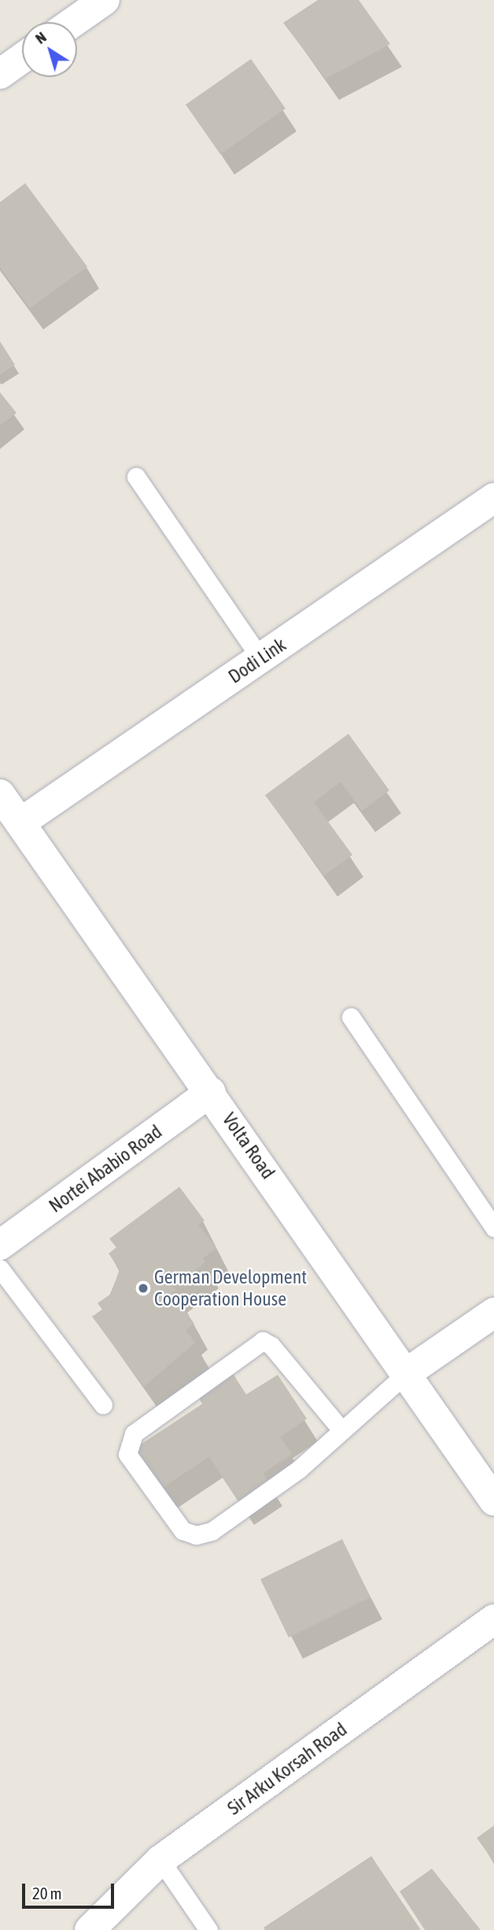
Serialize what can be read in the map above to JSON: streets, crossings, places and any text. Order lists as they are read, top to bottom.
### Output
{
  "streets": {
    "street": [
      "Dodi Link",
      "Volta Road",
      "Nortei Ababio Road",
      "Sir Arku Korsah Road"
    ]
  },
  "crossings": [
    ["Dodi Link", "Volta Road"],
    ["Volta Road", "Nortei Ababio Road"]
  ],
  "places": ["German Development Cooperation House"],
  "scale_bar": "20 m",
  "north": "top left"
}
